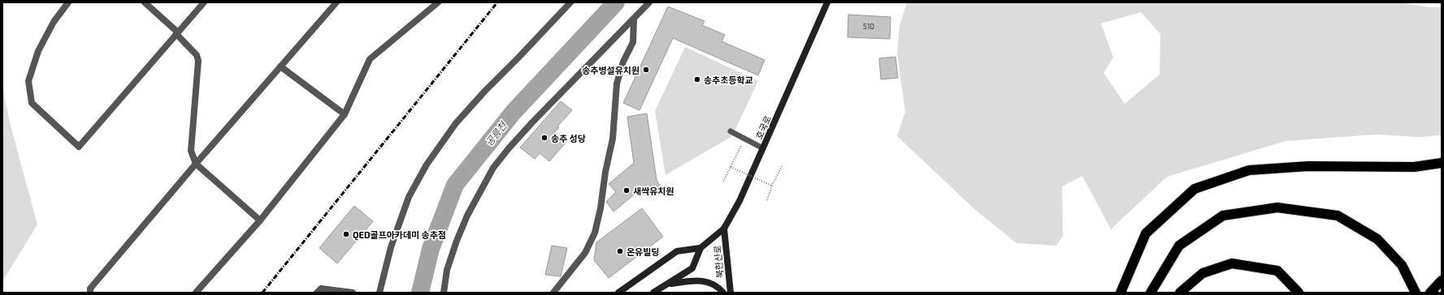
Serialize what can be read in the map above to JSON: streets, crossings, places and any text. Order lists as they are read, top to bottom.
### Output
{
  "streets": {
    "street": ["호국로", "북한산로"]
  },
  "crossings": [
    ["호국로", "북한산로"]
  ],
  "water": ["공릉천"],
  "places": [
    "송추병설유치원",
    "송추초등학교",
    "송추 성당",
    "새싹유치원",
    "QED골프아카데미 송추점",
    "온유빌딩"
  ],
  "house_numbers": ["510"]
}
